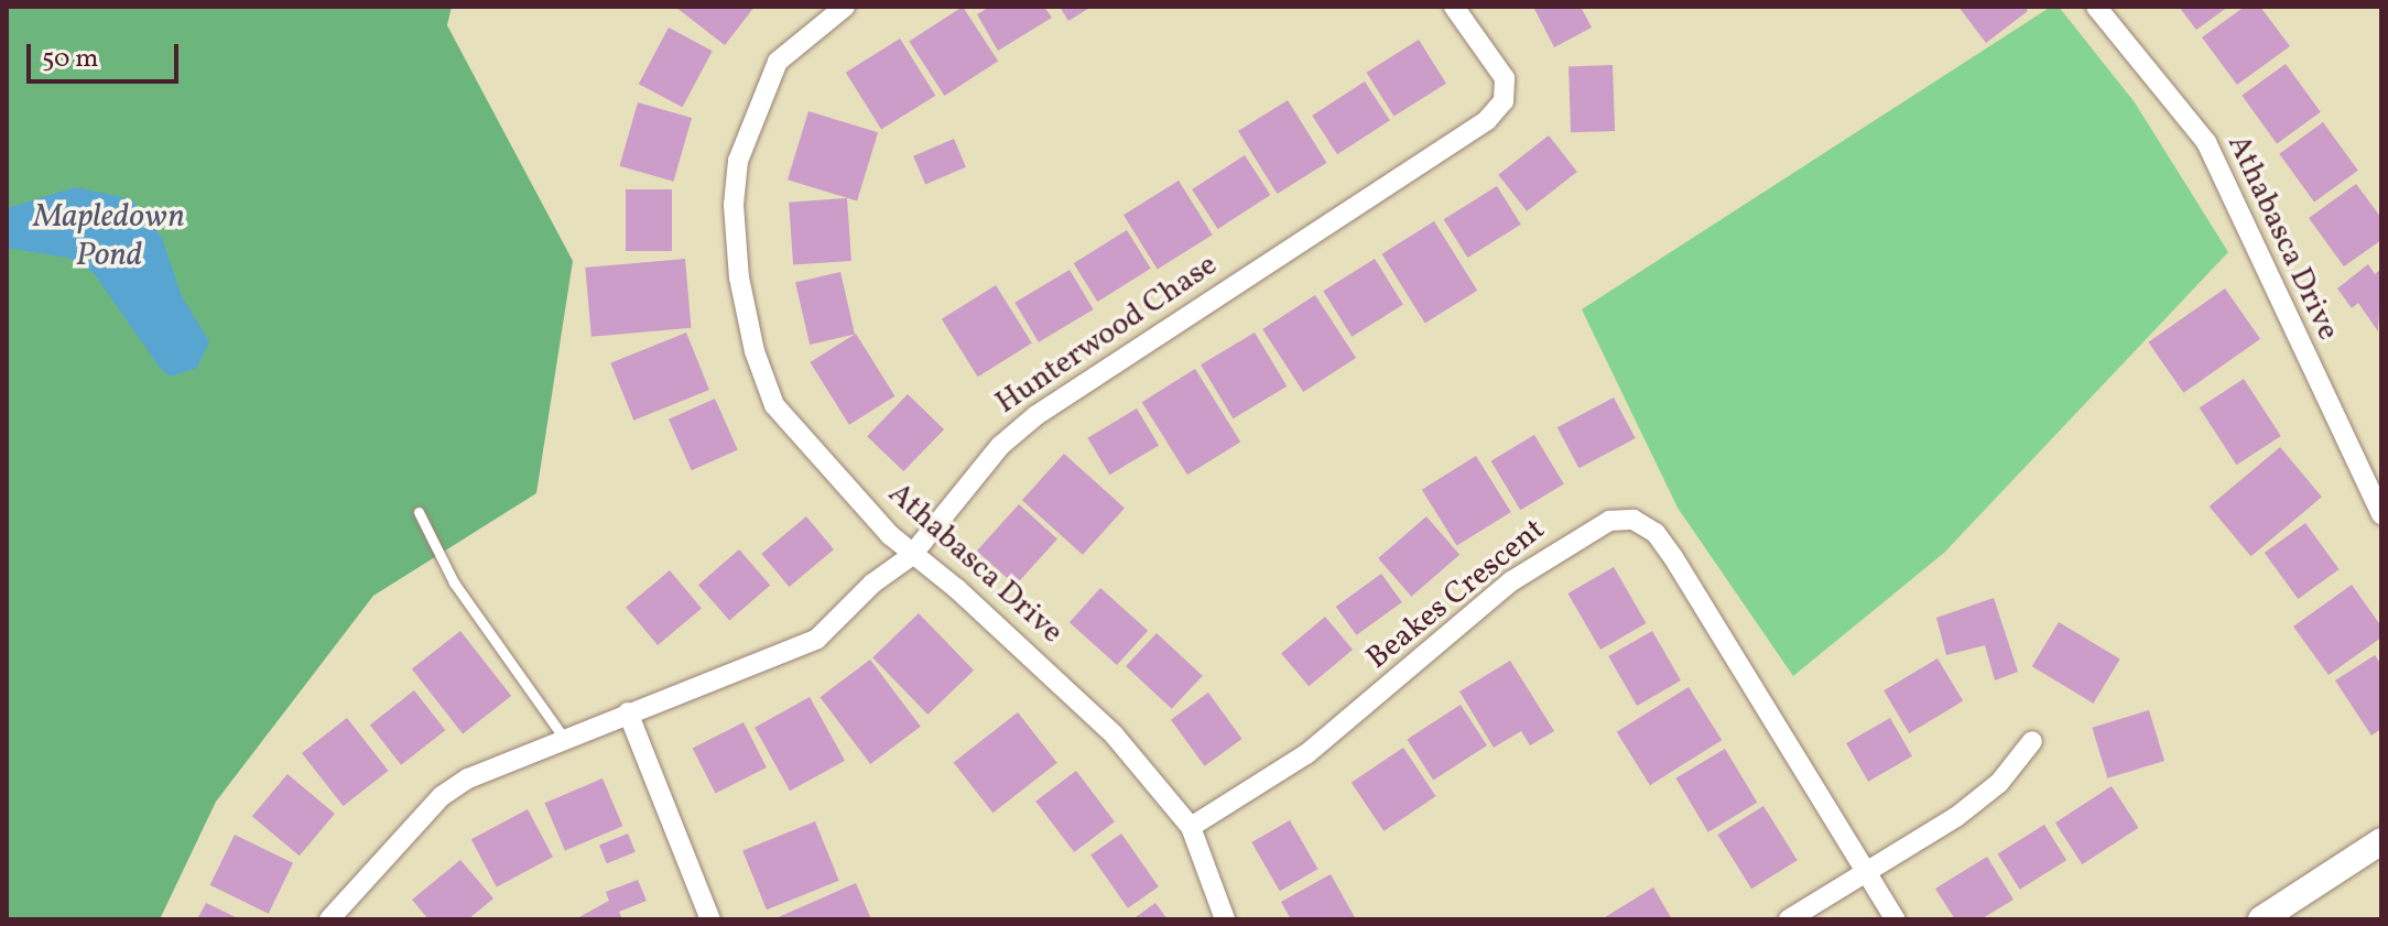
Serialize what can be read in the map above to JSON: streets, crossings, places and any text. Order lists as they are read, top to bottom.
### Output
{
  "streets": {
    "street": ["Athabasca Drive", "Hunterwood Chase", "Beakes Crescent"]
  },
  "crossings": [
    ["Athabasca Drive", "Hunterwood Chase"],
    ["Athabasca Drive", "Beakes Crescent"]
  ],
  "water": ["Mapledown Pond"],
  "scale_bar": "50 m"
}
